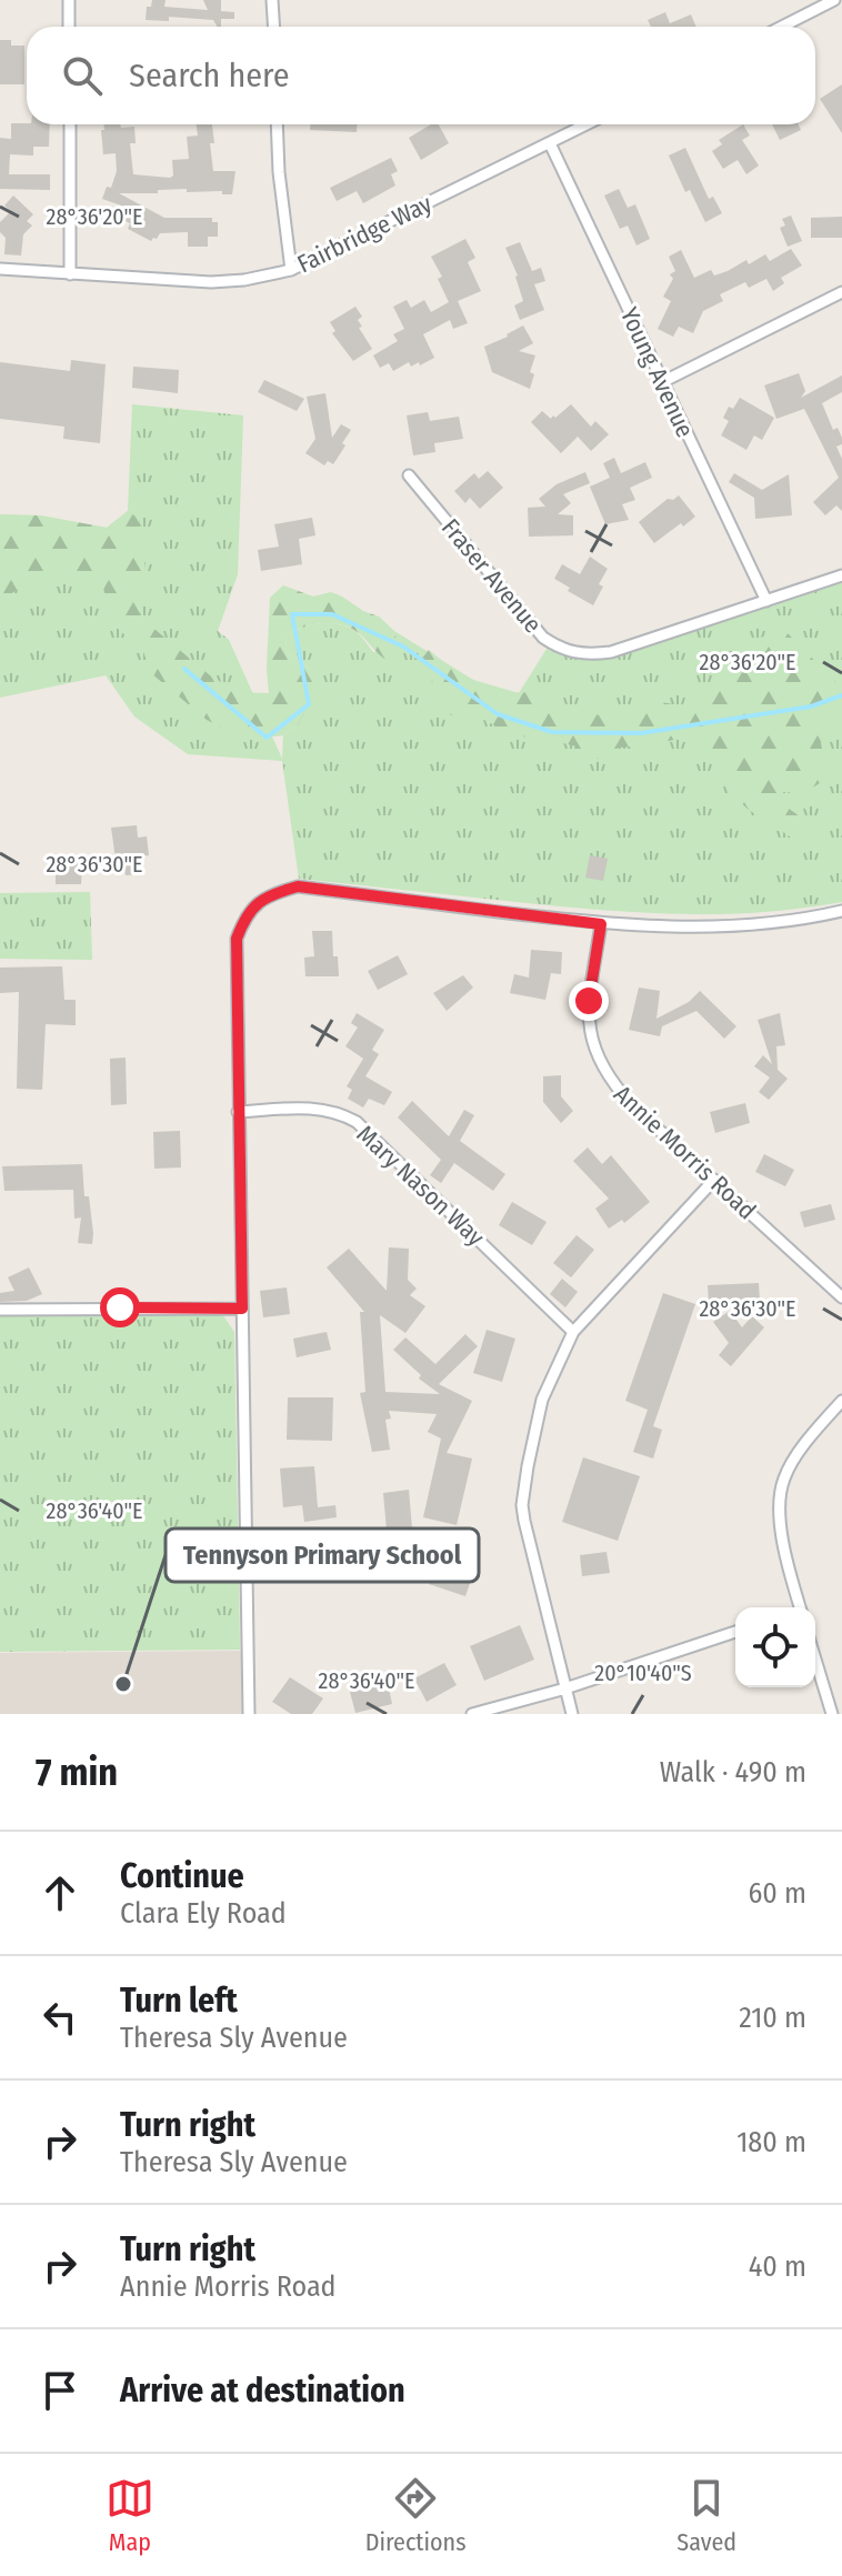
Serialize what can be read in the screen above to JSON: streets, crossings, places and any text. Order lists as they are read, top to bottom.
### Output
{
  "streets": {
    "street": [
      "Fairbridge Way",
      "Young Avenue",
      "Fraser Avenue",
      "Annie Morris Road",
      "Mary Nason Way"
    ]
  },
  "crossings": [
    ["Fairbridge Way", "Young Avenue"],
    ["Young Avenue", "Fraser Avenue"]
  ],
  "places": ["Tennyson Primary School"],
  "page": {
    "search": "Search here",
    "heading": ["7 min", "Walk · 490 m"],
    "list": [
      ["Continue", "Clara Ely Road", "60 m"],
      ["Turn left", "Theresa Sly Avenue", "210 m"],
      ["Turn right", "Theresa Sly Avenue", "180 m"],
      ["Turn right", "Annie Morris Road", "40 m"],
      "Arrive at destination"
    ],
    "nav": ["Map", "Directions", "Saved"]
  },
  "coordinates": [
    "28°36'20\"E",
    "28°36'30\"E",
    "28°36'40\"E",
    "20°10'40\"S"
  ]
}
